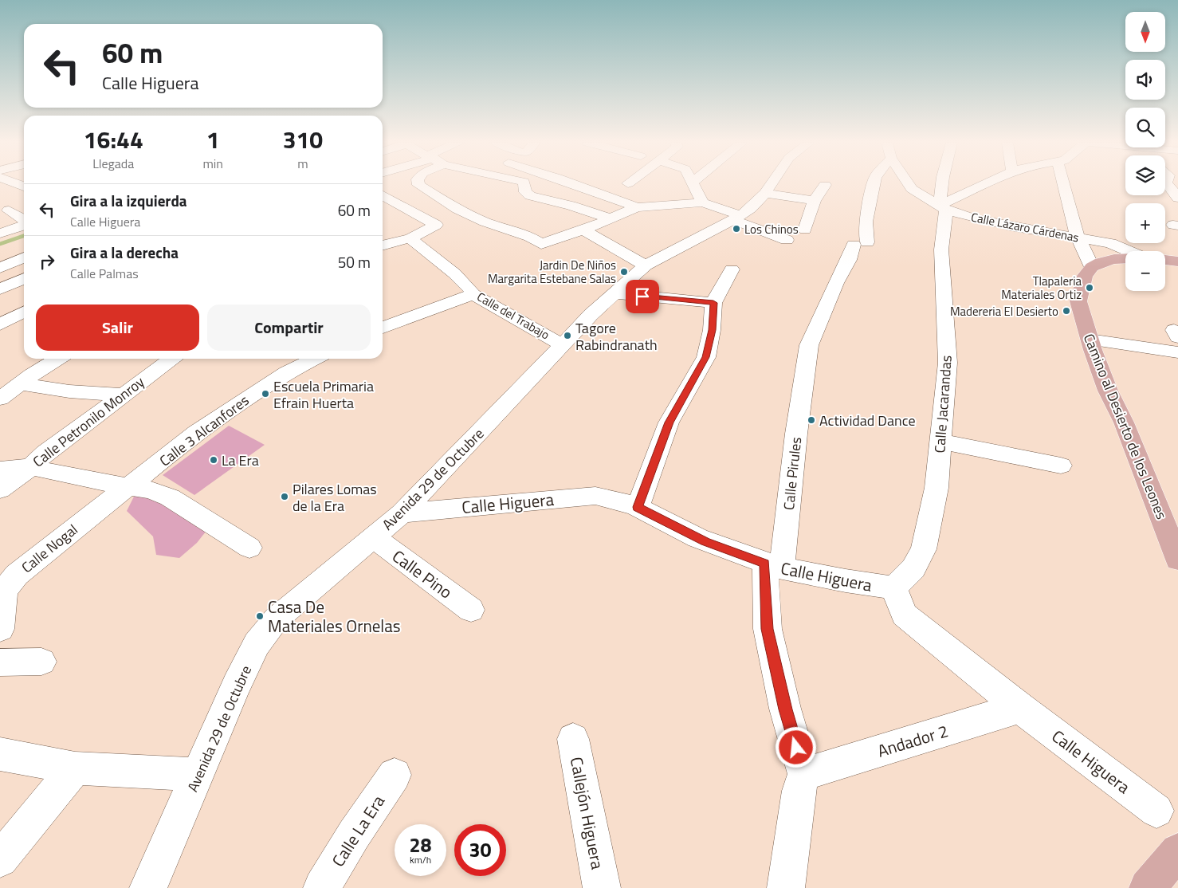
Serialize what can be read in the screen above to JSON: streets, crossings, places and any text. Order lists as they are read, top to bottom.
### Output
{
  "streets": {
    "main road": ["Camino al Desierto de los Leones"],
    "street": [
      "Calle Lázaro Cárdenas",
      "Calle del Trabajo",
      "Calle Jacarandas",
      "Calle Petronilo Monroy",
      "Calle 3 Alcanfores",
      "Calle Pirules",
      "Avenida 29 de Octubre",
      "Calle Higuera",
      "Calle Nogal",
      "Calle Pino",
      "Andador 2",
      "Callejón Higuera",
      "Calle La Era"
    ]
  },
  "crossings": [
    ["Calle Lázaro Cárdenas", "Calle Jacarandas"],
    ["Calle del Trabajo", "Avenida 29 de Octubre"],
    ["Calle Jacarandas", "Calle Higuera"],
    ["Calle 3 Alcanfores", "Calle Nogal"],
    ["Calle Pirules", "Calle Higuera"],
    ["Calle Pirules", "Andador 2"],
    ["Avenida 29 de Octubre", "Calle Higuera"],
    ["Avenida 29 de Octubre", "Calle Pino"],
    ["Calle Higuera", "Andador 2"]
  ],
  "places": [
    "Los Chinos",
    "Jardin De Niños Margarita Estebane Salas",
    "Tlapaleria Materiales Ortiz",
    "Madereria El Desierto",
    "Tagore Rabindranath",
    "Escuela Primaria Efrain Huerta",
    "Actividad Dance",
    "La Era",
    "Pilares Lomas de la Era",
    "Casa De Materiales Ornelas"
  ],
  "north": "bottom",
  "page": {
    "map_buttons": ["+", "−"],
    "turn": ["60 m", "Calle Higuera"],
    "eta": [
      "16:44",
      "Llegada",
      "1",
      "min",
      "310",
      "m"
    ],
    "list": [
      {
        "name": "Gira a la izquierda",
        "note": "Calle Higuera",
        "value": "60 m"
      },
      {
        "name": "Gira a la derecha",
        "note": "Calle Palmas",
        "value": "50 m"
      }
    ],
    "buttons": ["Salir", "Compartir"],
    "speed": "28 km/h",
    "limit": "30"
  }
}
